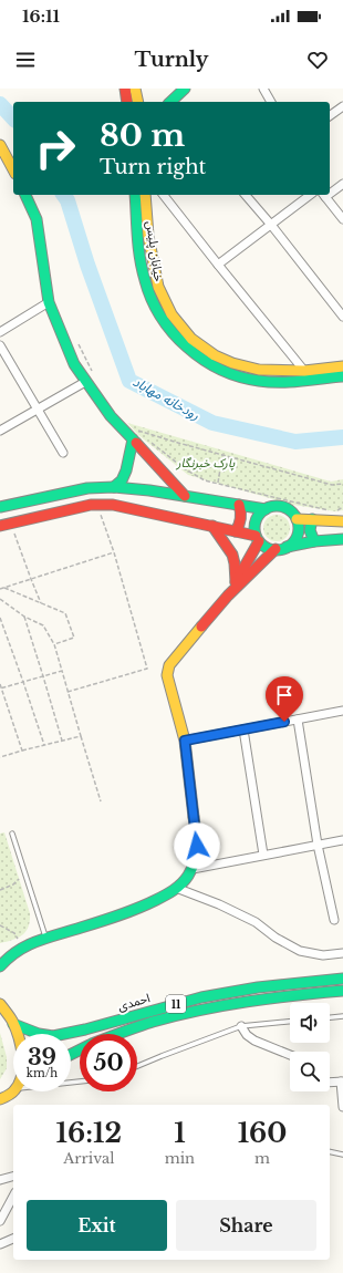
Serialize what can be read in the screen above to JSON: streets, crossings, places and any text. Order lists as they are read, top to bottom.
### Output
{
  "streets": {
    "main road": ["خیابان پلیس", "احمدی", "11"]
  },
  "water": ["رودخانه مهاباد"],
  "parks": ["پارک خبرنگار"],
  "page": {
    "status": "16:11",
    "header": "Turnly",
    "turn": ["80 m", "Turn right"],
    "speed": "39 km/h",
    "limit": "50",
    "eta": [
      "16:12",
      "Arrival",
      "1",
      "min",
      "160",
      "m"
    ],
    "buttons": ["Exit", "Share"]
  }
}
